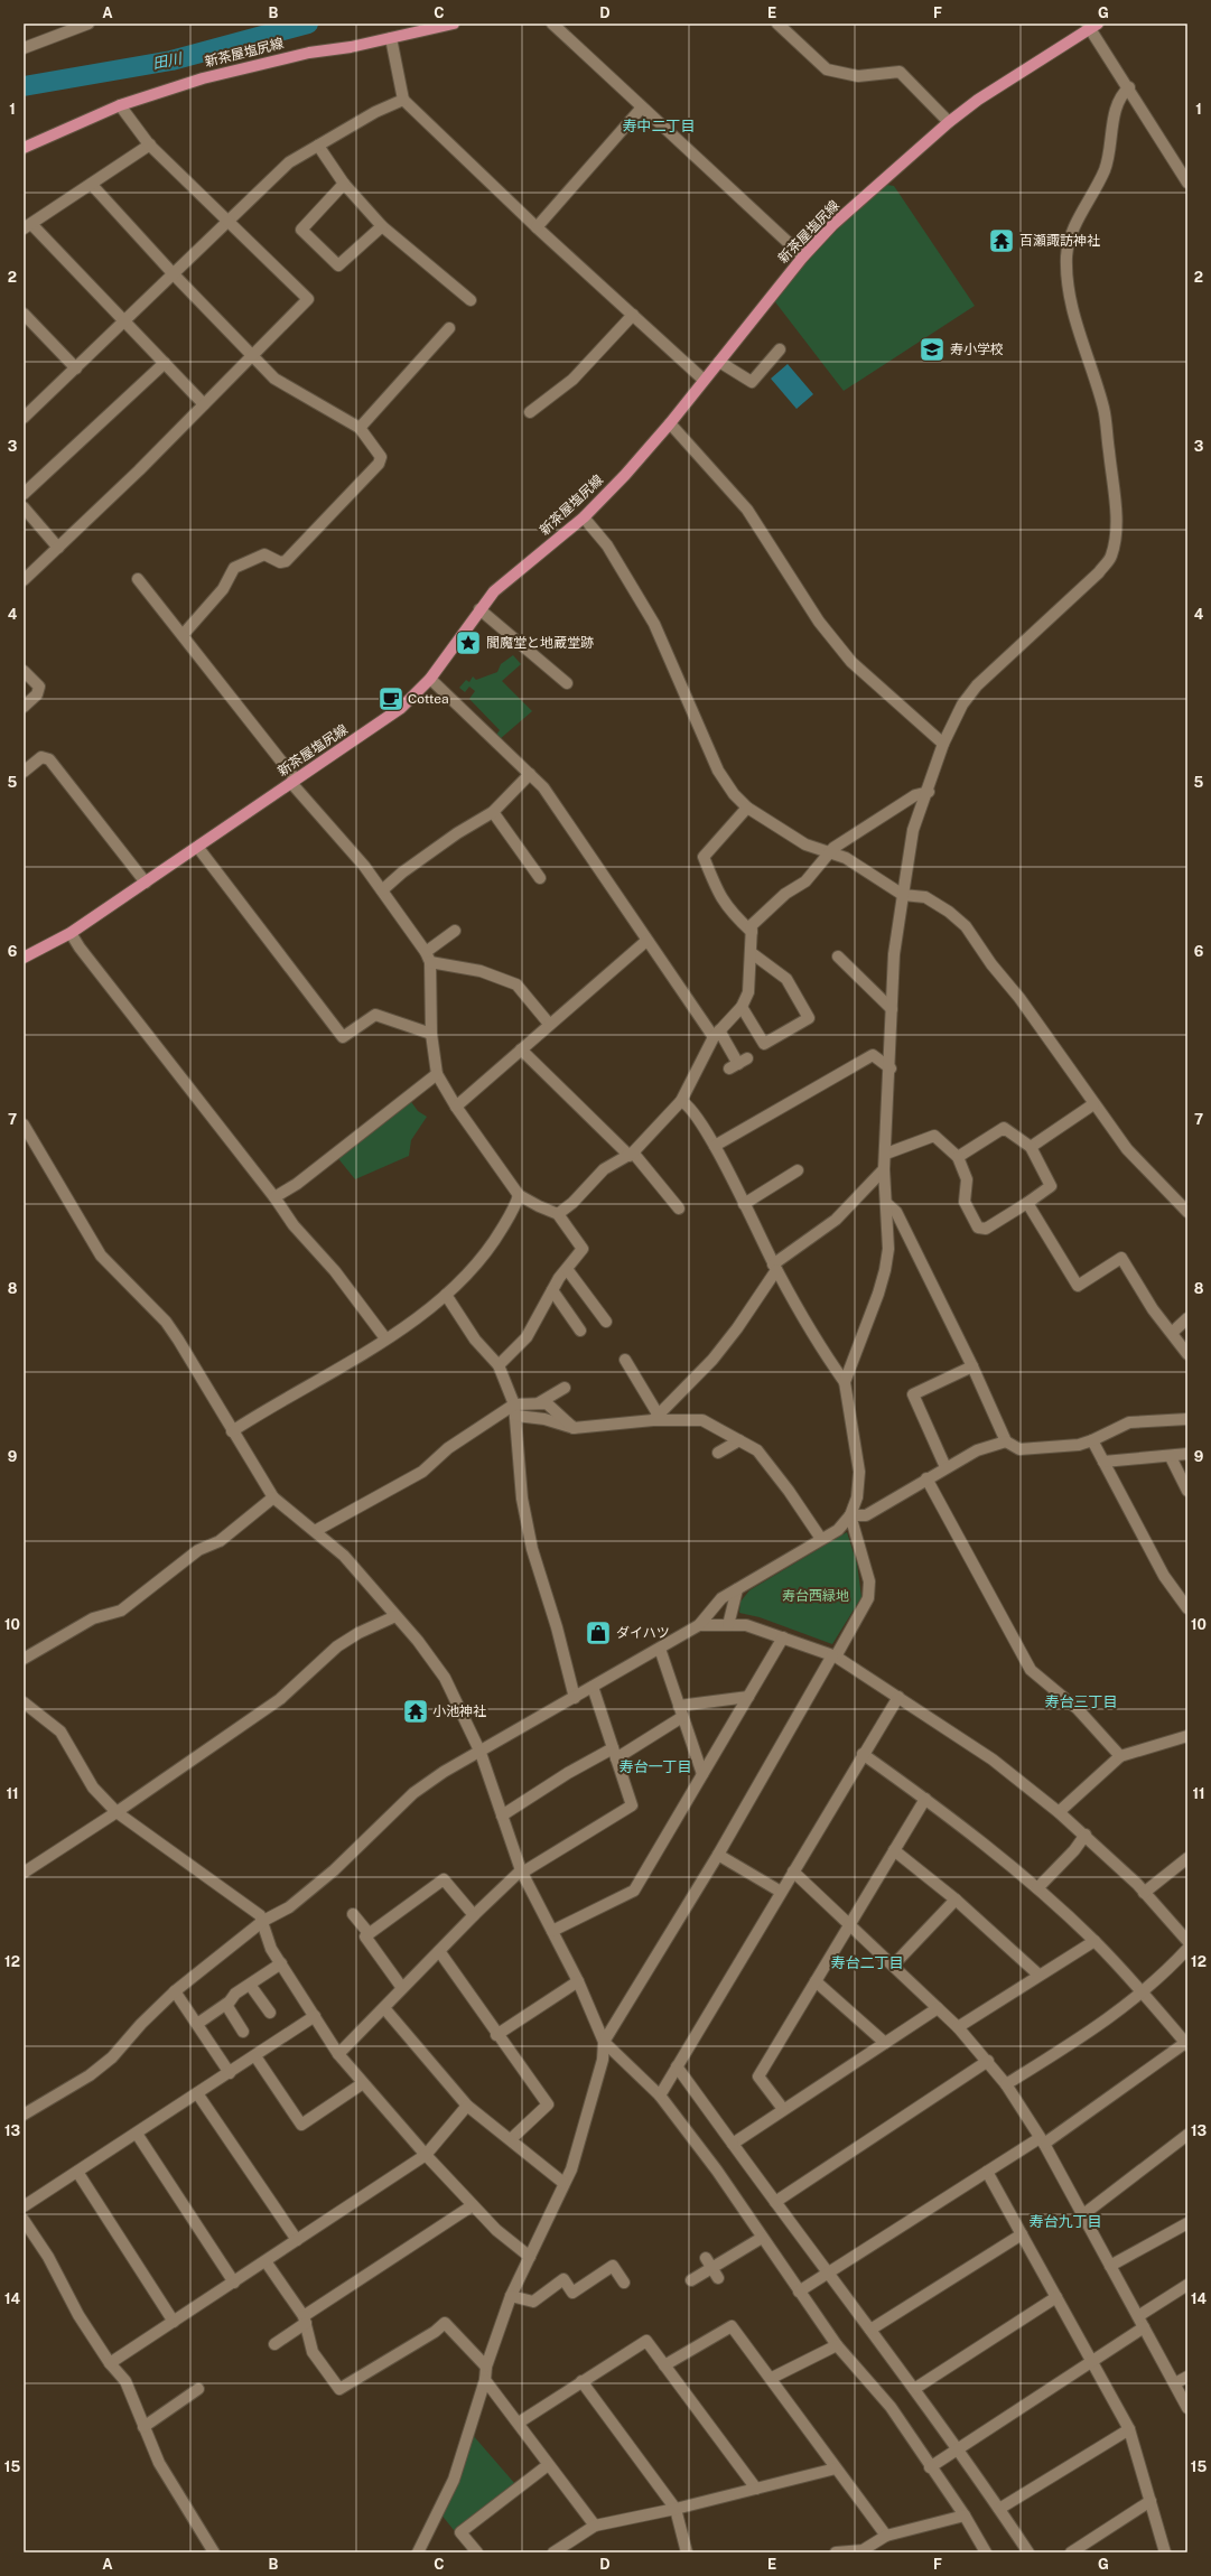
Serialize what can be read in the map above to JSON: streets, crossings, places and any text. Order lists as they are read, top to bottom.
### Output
{
  "streets": {
    "main road": ["新茶屋塩尻線"]
  },
  "districts": [
    "寿中二丁目",
    "寿台三丁目",
    "寿台一丁目",
    "寿台二丁目",
    "寿台九丁目"
  ],
  "water": ["田川"],
  "parks": ["寿台西緑地"],
  "places": {
    "temple": ["百瀬諏訪神社", "小池神社"],
    "school or university": ["寿小学校"],
    "place": ["閻魔堂と地蔵堂跡"],
    "cafe": ["Cottea"],
    "shop": ["ダイハツ"]
  },
  "grid": {
    "columns": [
      "A",
      "B",
      "C",
      "D",
      "E",
      "F",
      "G"
    ],
    "rows": [
      "1",
      "2",
      "3",
      "4",
      "5",
      "6",
      "7",
      "8",
      "9",
      "10",
      "11",
      "12",
      "13",
      "14",
      "15"
    ]
  }
}
